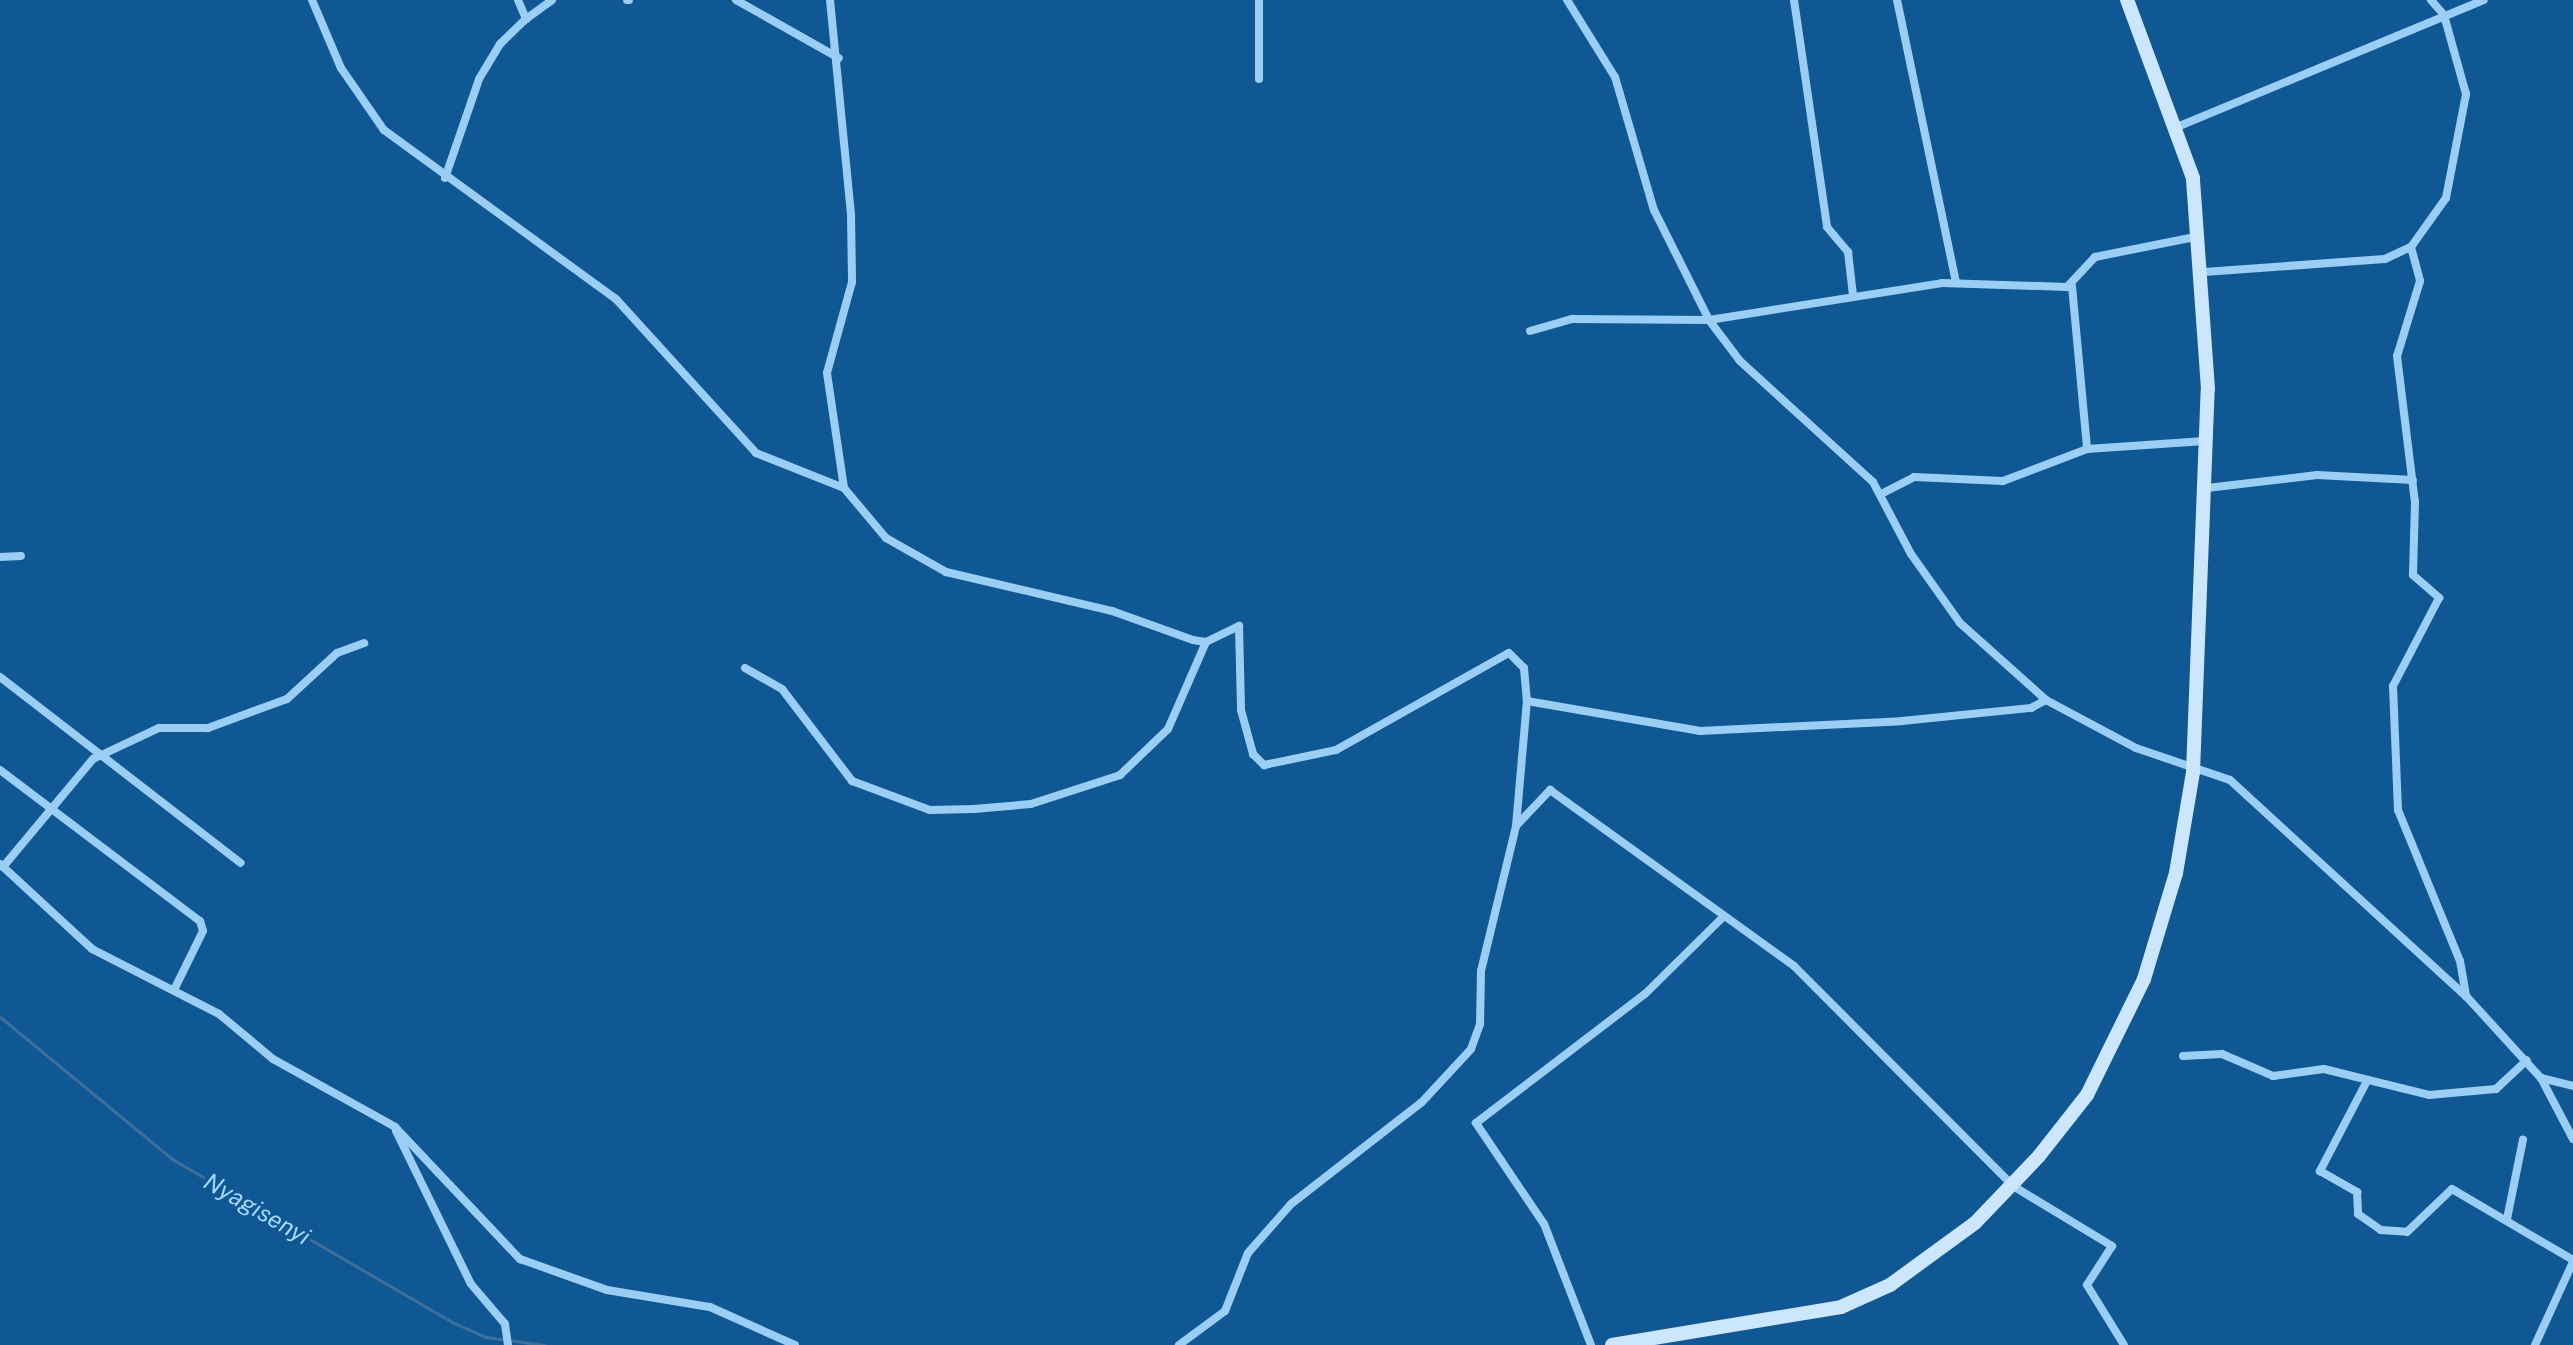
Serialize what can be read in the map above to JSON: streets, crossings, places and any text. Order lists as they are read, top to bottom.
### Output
{
  "water": ["Nyagisenyi"]
}
